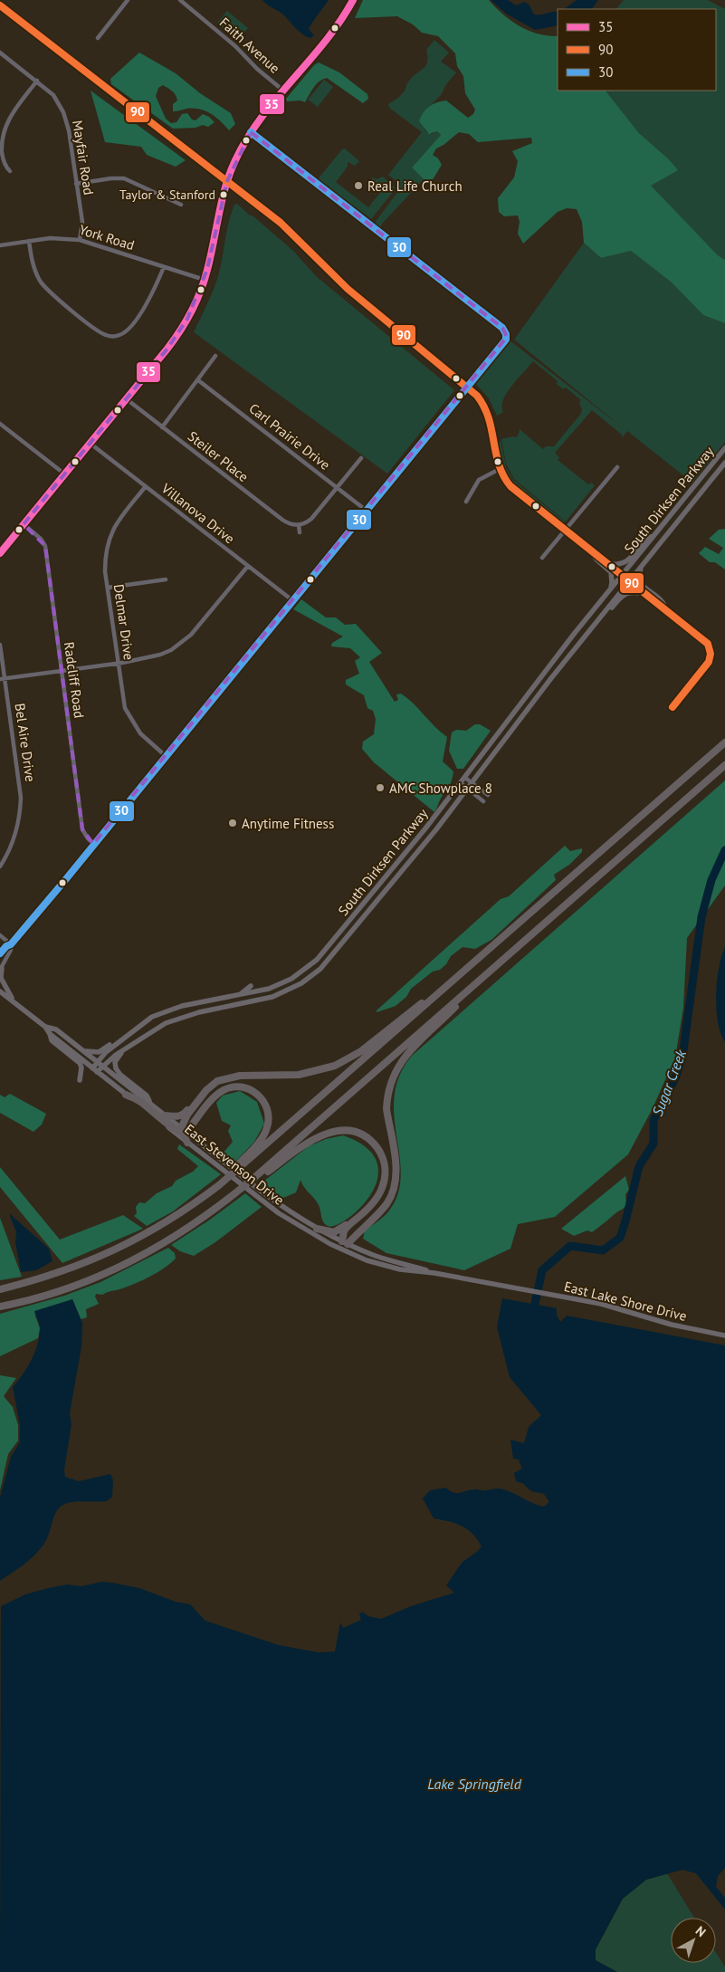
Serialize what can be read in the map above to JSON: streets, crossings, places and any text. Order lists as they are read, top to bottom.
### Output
{
  "streets": {
    "main road": ["South Dirksen Parkway", "East Stevenson Drive", "East Lake Shore Drive"],
    "street": [
      "Faith Avenue",
      "Mayfair Road",
      "York Road",
      "Carl Prairie Drive",
      "Steiler Place",
      "Villanova Drive",
      "Delmar Drive",
      "Radcliff Road",
      "Bel Aire Drive"
    ]
  },
  "crossings": [
    ["Mayfair Road", "York Road"],
    ["South Dirksen Parkway", "East Stevenson Drive"],
    ["Villanova Drive", "Delmar Drive"],
    ["East Stevenson Drive", "East Lake Shore Drive"]
  ],
  "water": ["Sugar Creek", "Lake Springfield"],
  "places": [
    "Real Life Church",
    "Taylor & Stanford",
    "AMC Showplace 8",
    "Anytime Fitness"
  ],
  "lines": ["transit line 35", "transit line 90", "transit line 30"],
  "legend": ["35", "90", "30"],
  "north": "top right"
}
